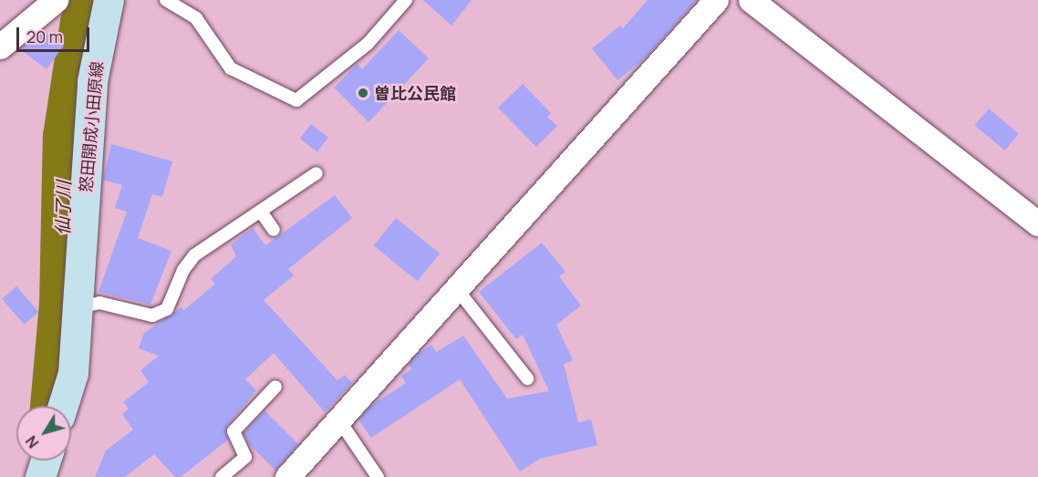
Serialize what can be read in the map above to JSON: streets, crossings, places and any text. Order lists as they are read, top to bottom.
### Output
{
  "streets": {
    "main road": ["怒田開成小田原線"]
  },
  "water": ["仙了川"],
  "places": ["曽比公民館"],
  "scale_bar": "20 m",
  "north": "bottom left"
}
